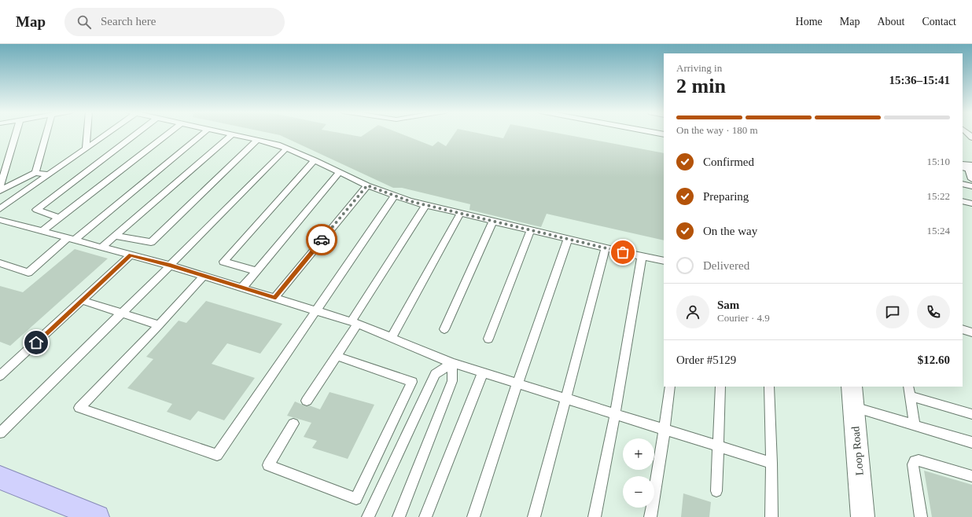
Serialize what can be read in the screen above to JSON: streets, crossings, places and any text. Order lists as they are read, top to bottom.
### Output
{
  "streets": {
    "street": ["Loop Road"]
  },
  "page": {
    "header": "Map",
    "search": "Search here",
    "nav": [
      "Home",
      "Map",
      "About",
      "Contact"
    ],
    "heading": ["2 min", "Arriving in", "15:36–15:41"],
    "panel": [
      "Sam",
      "Courier · 4.9",
      "Order #5129",
      "$12.60"
    ],
    "bar": "On the way · 180 m",
    "list": [
      ["Confirmed", "15:10"],
      ["Preparing", "15:22"],
      ["On the way", "15:24"],
      "Delivered"
    ],
    "map_buttons": ["+", "−"]
  }
}
